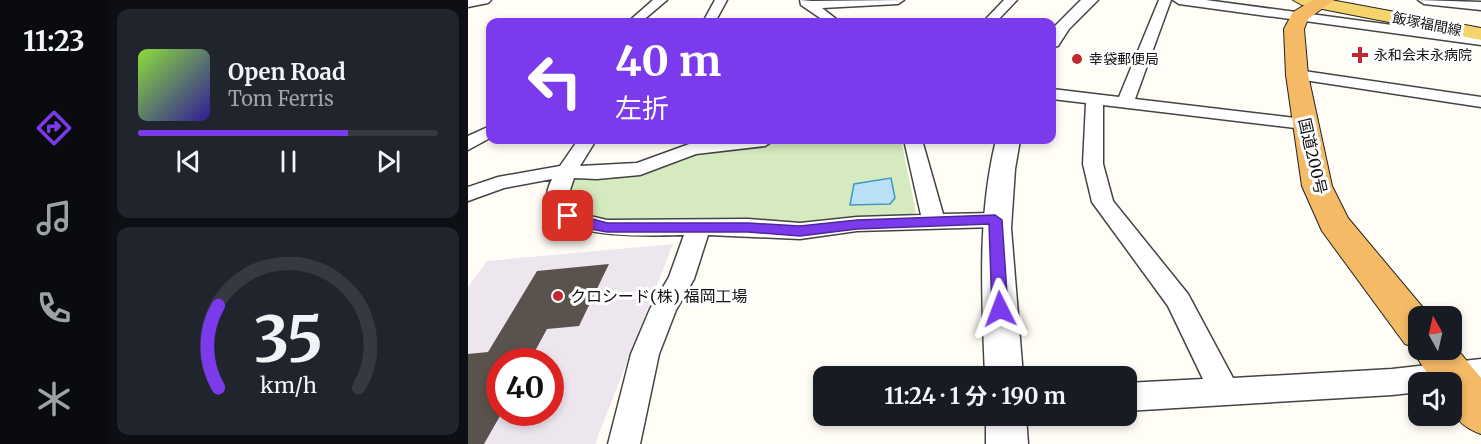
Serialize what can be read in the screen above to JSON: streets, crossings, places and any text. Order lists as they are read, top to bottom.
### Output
{
  "streets": {
    "highway": ["国道200号"],
    "main road": ["飯塚福間線"]
  },
  "crossings": [
    ["飯塚福間線", "国道200号"]
  ],
  "places": {
    "health": ["永和会末永病院"],
    "other": ["幸袋郵便局", "クロシード(株) 福岡工場"]
  },
  "north": "top",
  "page": {
    "tabs": "11:23",
    "turn": ["40 m", "左折"],
    "song": ["Open Road", "Tom Ferris"],
    "limit": "40",
    "trip": "11:24 · 1 分 · 190 m",
    "gauge": ["35", "km/h"]
  }
}
